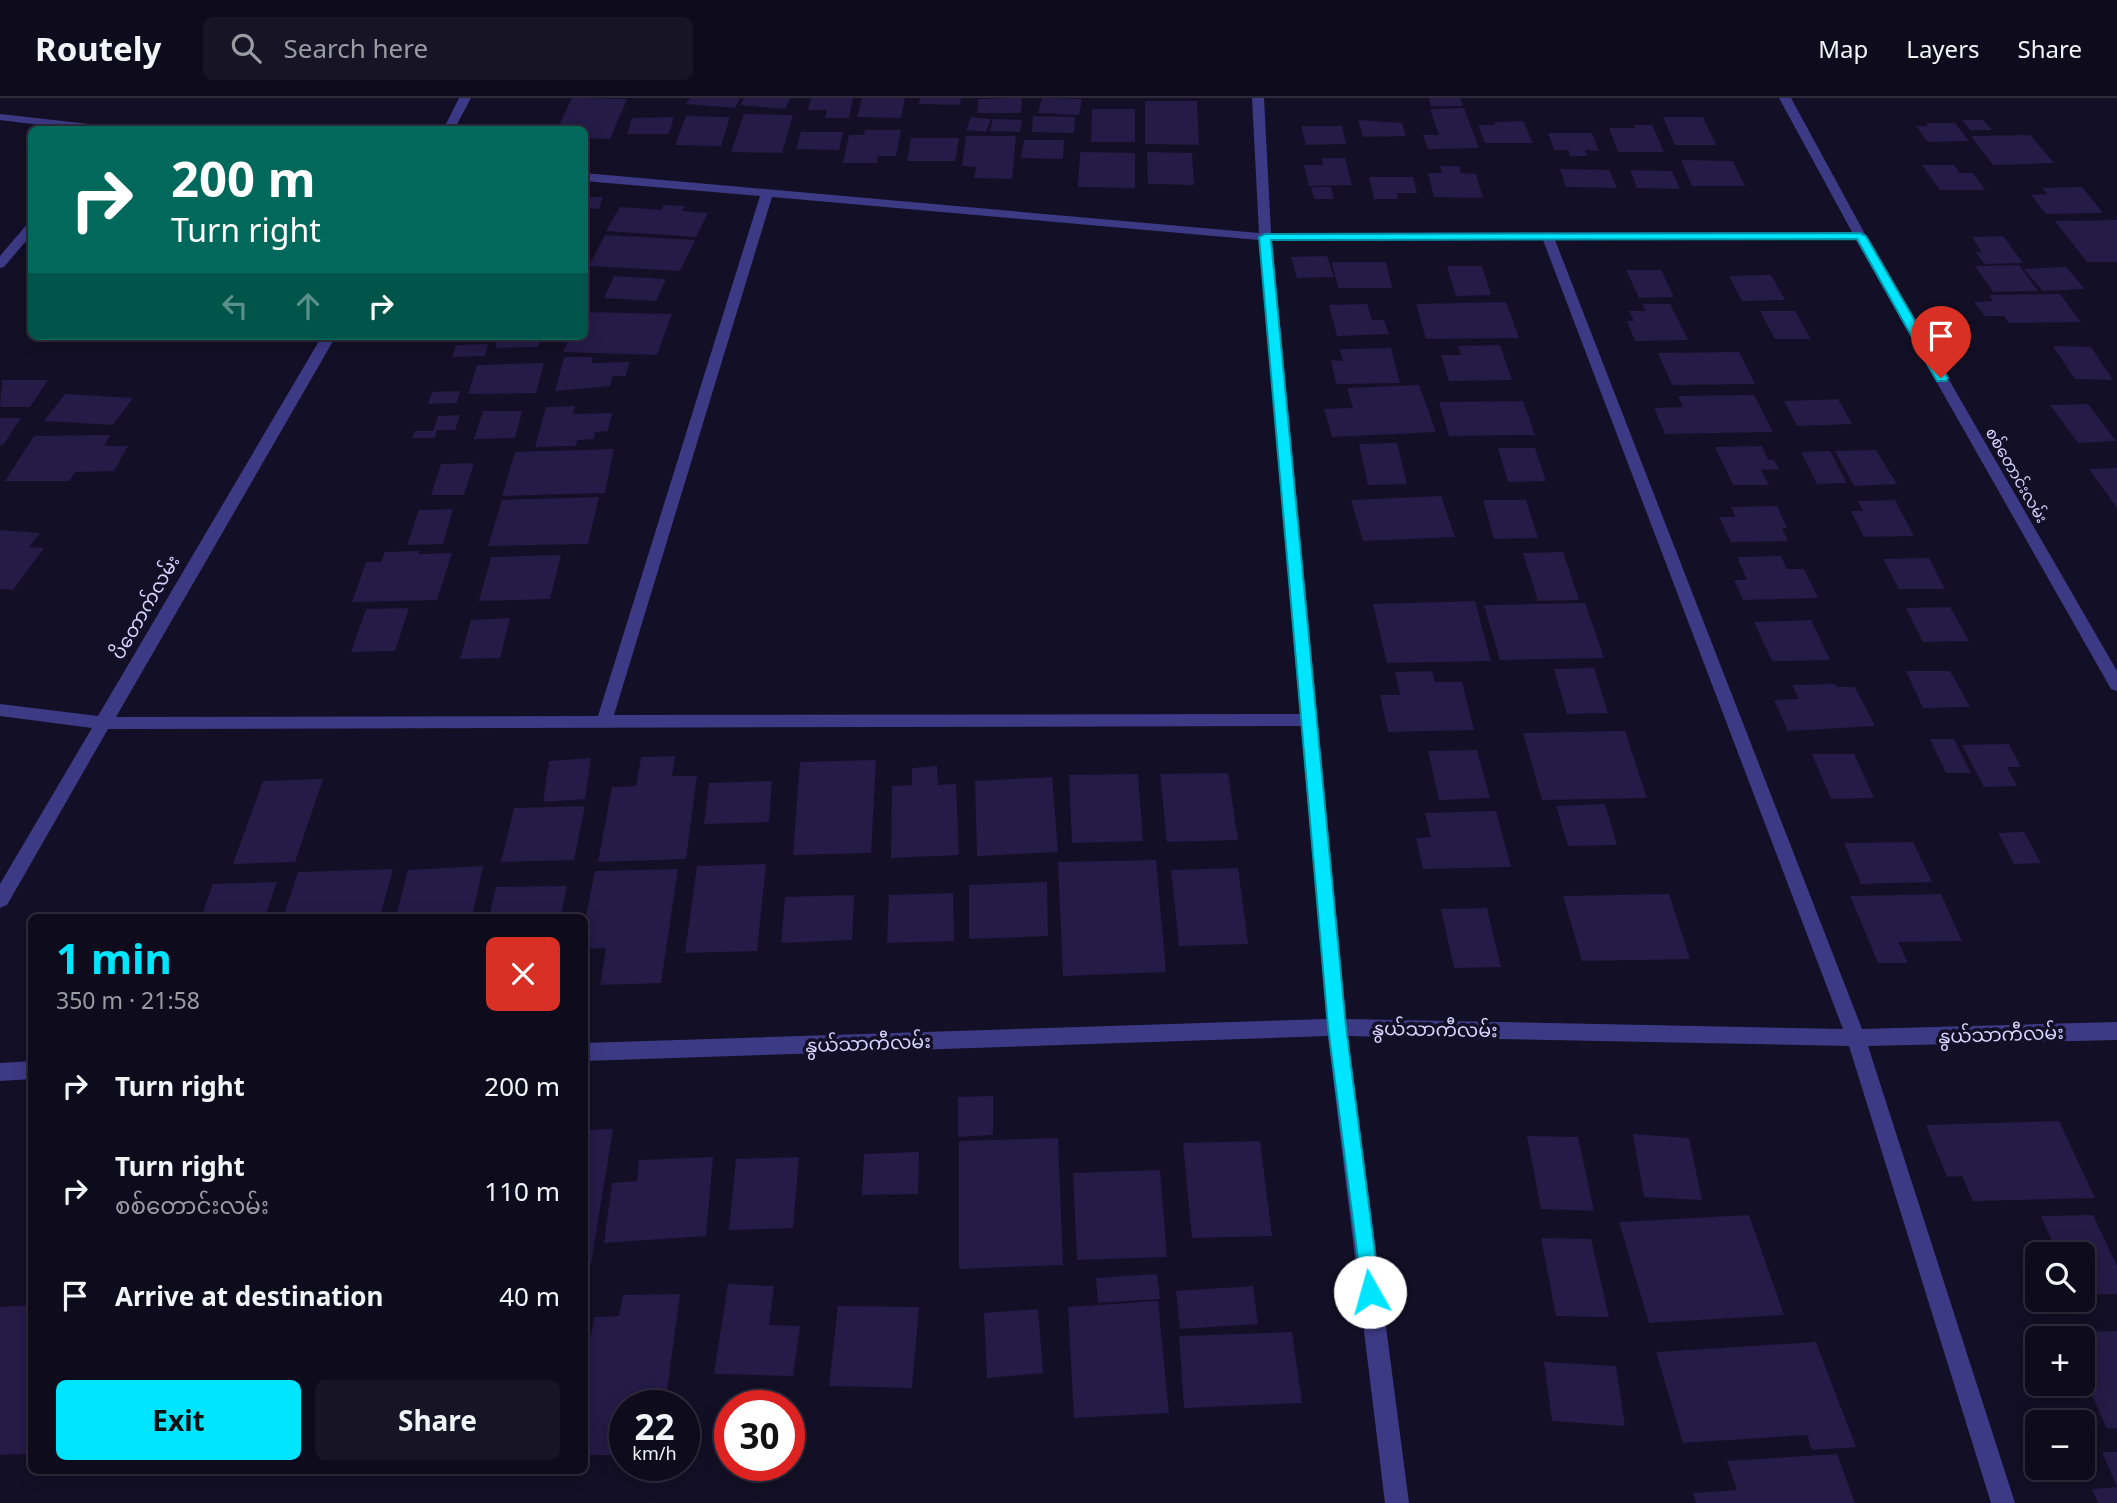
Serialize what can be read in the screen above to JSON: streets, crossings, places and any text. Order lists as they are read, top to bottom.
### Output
{
  "streets": {
    "street": ["စစ်တောင်းလမ်း", "ပိတောက်လမ်း", "နွယ်သာကီလမ်း"]
  },
  "page": {
    "header": "Routely",
    "search": "Search here",
    "nav": ["Map", "Layers", "Share"],
    "turn": ["200 m", "Turn right"],
    "heading": ["1 min", "350 m · 21:58"],
    "list": [
      {
        "name": "Turn right",
        "value": "200 m"
      },
      {
        "name": "Turn right",
        "note": "စစ်တောင်းလမ်း",
        "value": "110 m"
      },
      {
        "name": "Arrive at destination",
        "value": "40 m"
      }
    ],
    "map_buttons": ["+", "−"],
    "buttons": ["Exit", "Share"],
    "speed": "22 km/h",
    "limit": "30"
  }
}
